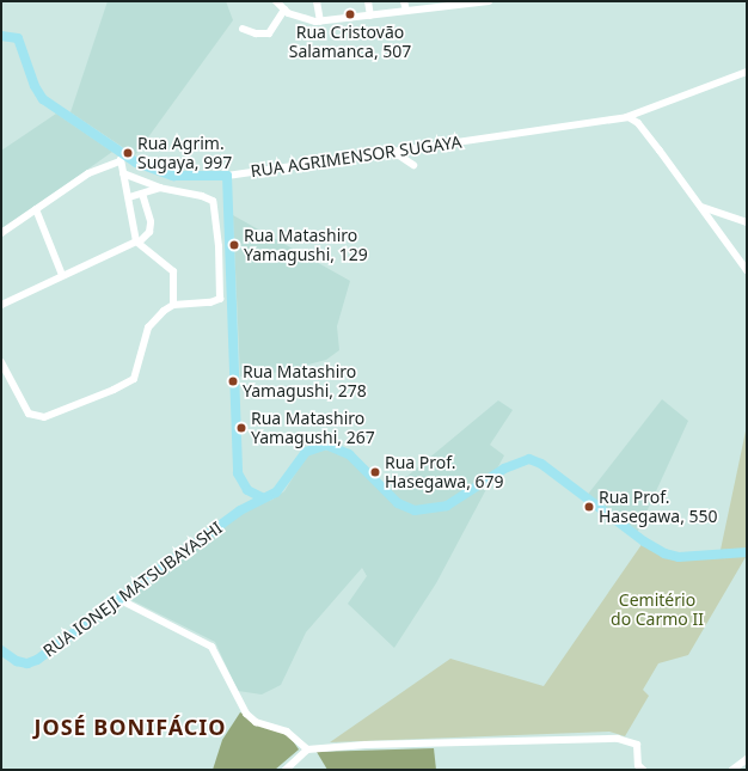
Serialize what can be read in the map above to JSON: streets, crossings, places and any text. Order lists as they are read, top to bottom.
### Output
{
  "streets": {
    "main road": ["RUA AGRIMENSOR SUGAYA", "RUA IONEJI MATSUBAYASHI"]
  },
  "districts": ["JOSÉ BONIFÁCIO"],
  "parks": ["Cemitério do Carmo II"],
  "places": [
    "Rua Cristovão Salamanca, 507",
    "Rua Agrim. Sugaya, 997",
    "Rua Matashiro Yamagushi, 129",
    "Rua Matashiro Yamagushi, 278",
    "Rua Matashiro Yamagushi, 267",
    "Rua Prof. Hasegawa, 679",
    "Rua Prof. Hasegawa, 550"
  ]
}
